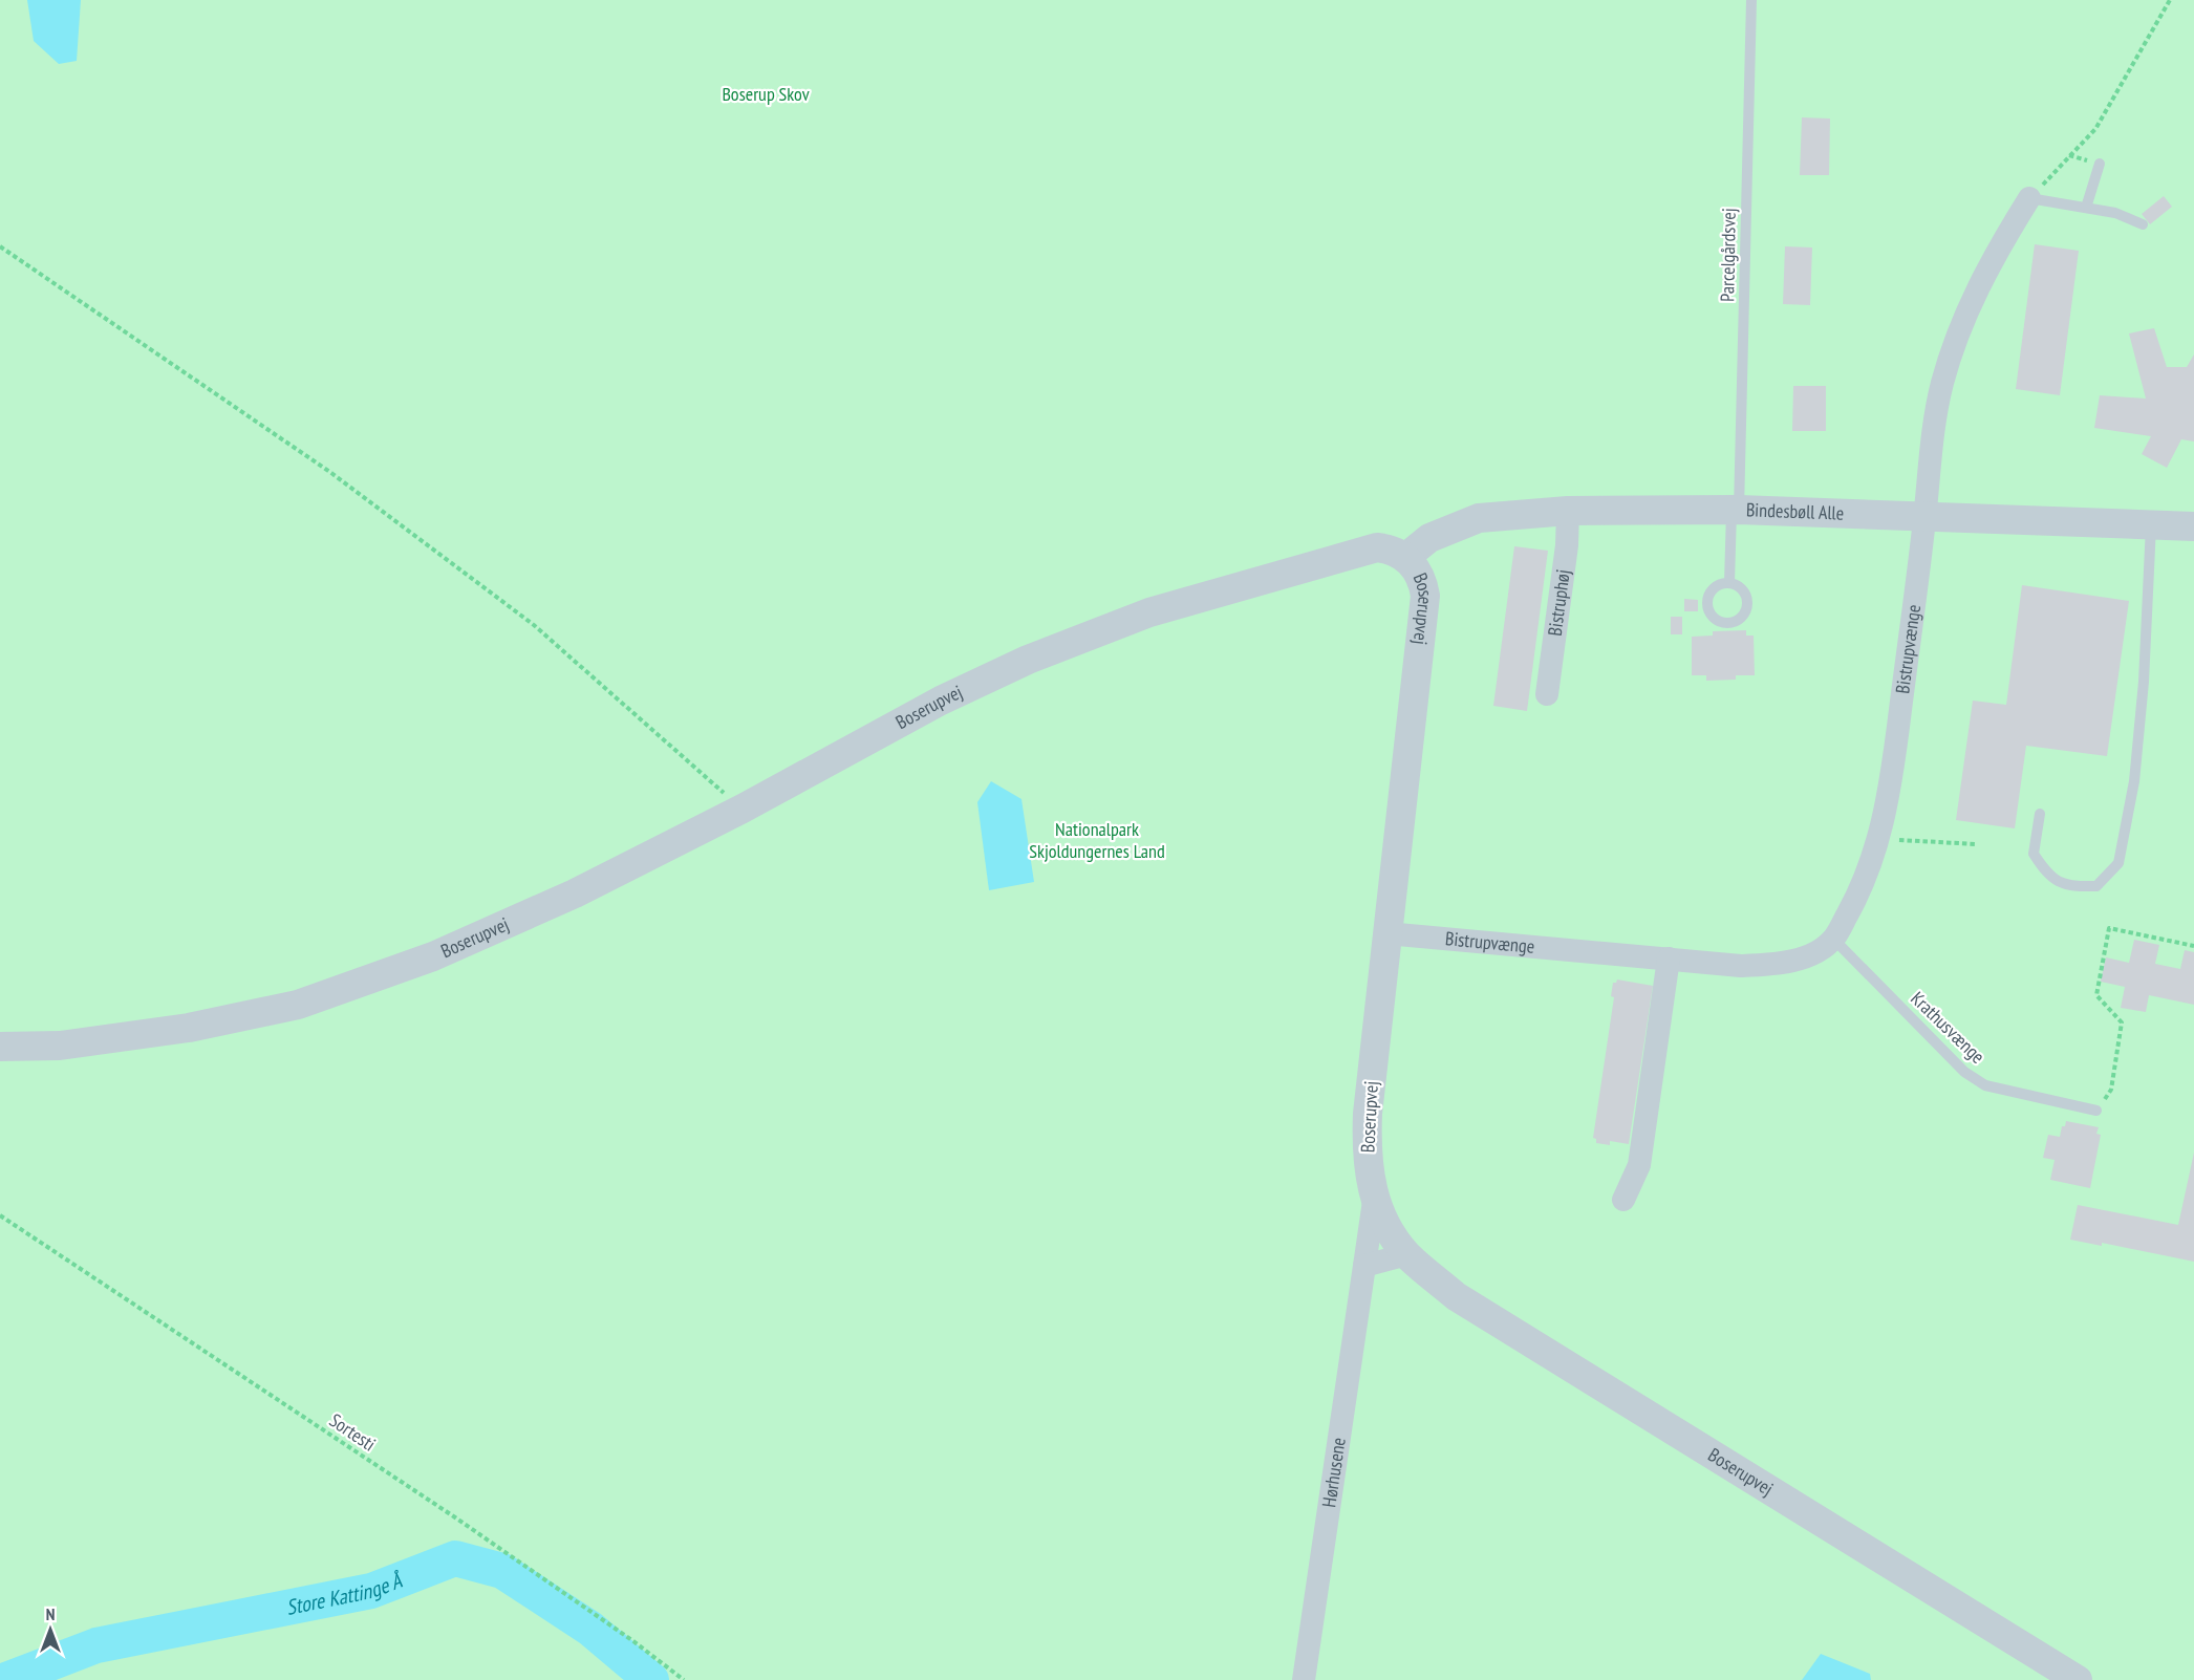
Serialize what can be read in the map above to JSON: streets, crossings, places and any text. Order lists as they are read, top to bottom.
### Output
{
  "streets": {
    "street": [
      "Bindesbøll Alle",
      "Bistruphøj",
      "Boserupvej",
      "Bistrupvænge",
      "Hørhusene"
    ],
    "lane": ["Parcelgårdsvej", "Krathusvænge"],
    "path": ["Sortesti"]
  },
  "crossings": [
    ["Parcelgårdsvej", "Bindesbøll Alle"],
    ["Bindesbøll Alle", "Bistruphøj"],
    ["Bindesbøll Alle", "Boserupvej"],
    ["Bindesbøll Alle", "Bistrupvænge"],
    ["Boserupvej", "Bistrupvænge"],
    ["Boserupvej", "Hørhusene"],
    ["Bistrupvænge", "Krathusvænge"]
  ],
  "water": ["Store Kattinge Å"],
  "parks": ["Boserup Skov", "Nationalpark Skjoldungernes Land"],
  "north": "top"
}
